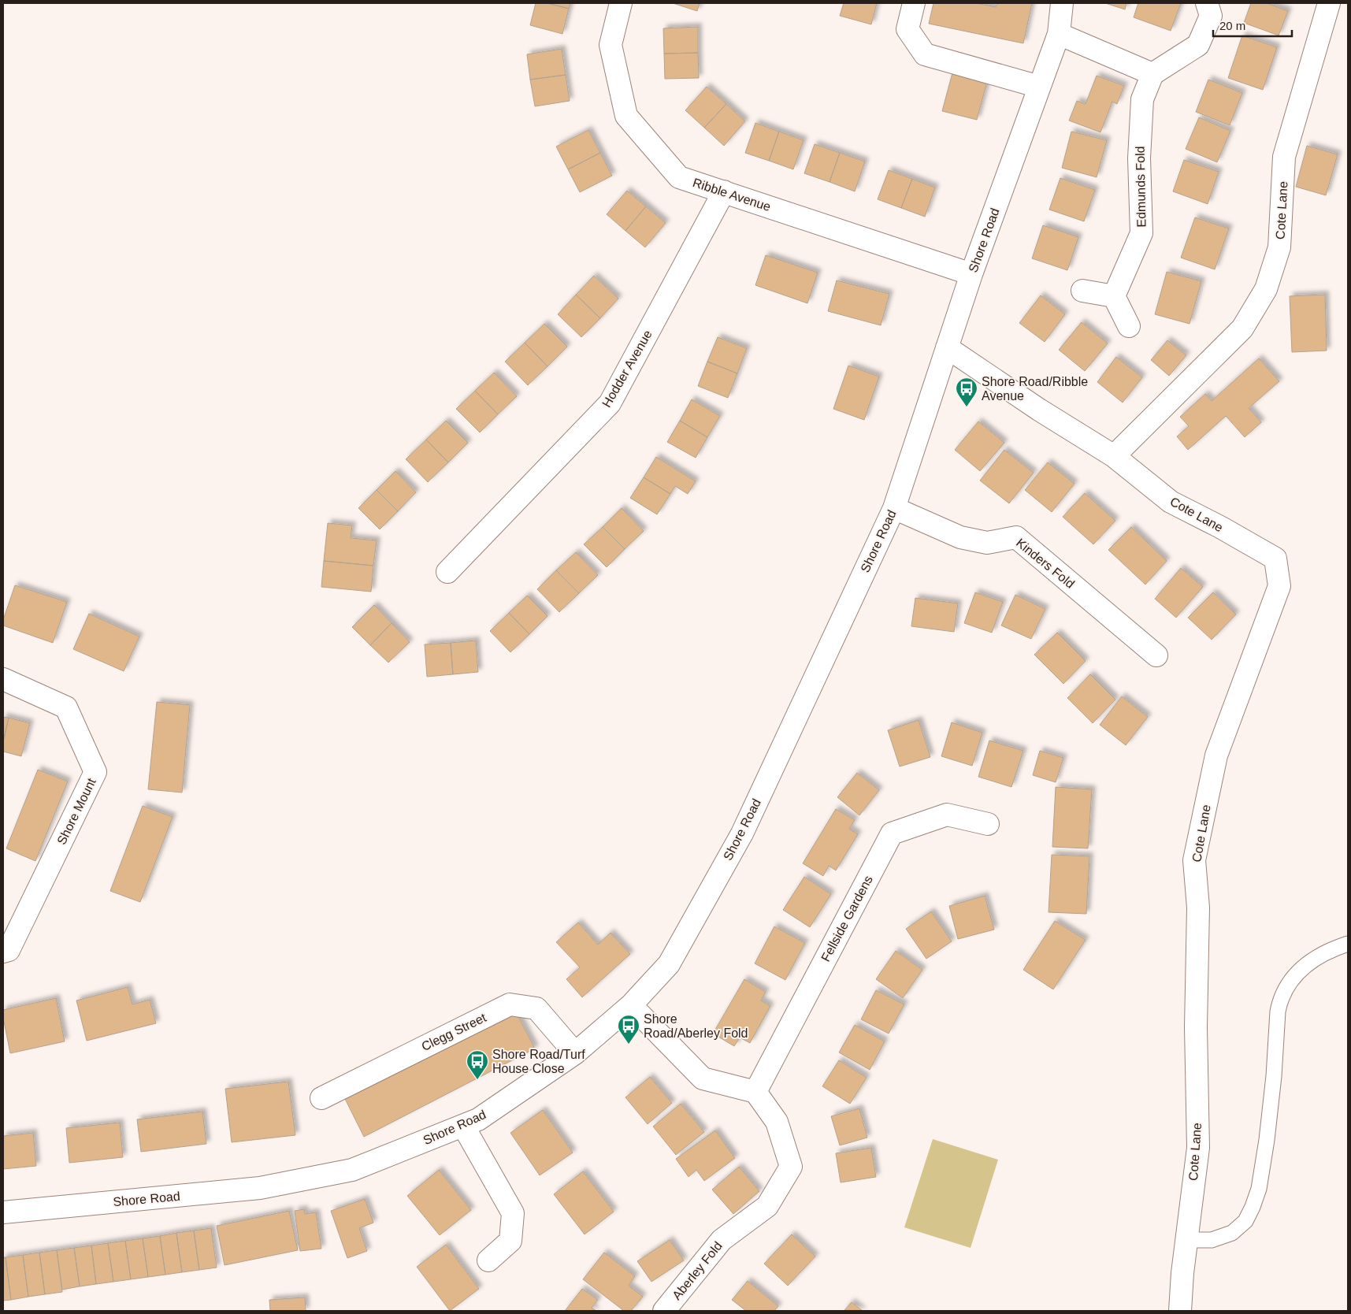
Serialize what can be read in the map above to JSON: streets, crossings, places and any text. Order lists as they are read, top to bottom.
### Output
{
  "streets": {
    "street": [
      "Edmunds Fold",
      "Ribble Avenue",
      "Cote Lane",
      "Shore Road",
      "Hodder Avenue",
      "Kinders Fold",
      "Shore Mount",
      "Fellside Gardens",
      "Clegg Street",
      "Aberley Fold"
    ]
  },
  "crossings": [
    ["Ribble Avenue", "Shore Road"],
    ["Ribble Avenue", "Hodder Avenue"],
    ["Cote Lane", "Shore Road"],
    ["Shore Road", "Kinders Fold"],
    ["Shore Road", "Clegg Street"],
    ["Fellside Gardens", "Aberley Fold"]
  ],
  "places": {
    "bus stop": ["Shore Road/Ribble Avenue", "Shore Road/Aberley Fold", "Shore Road/Turf House Close"]
  },
  "scale_bar": "20 m"
}
